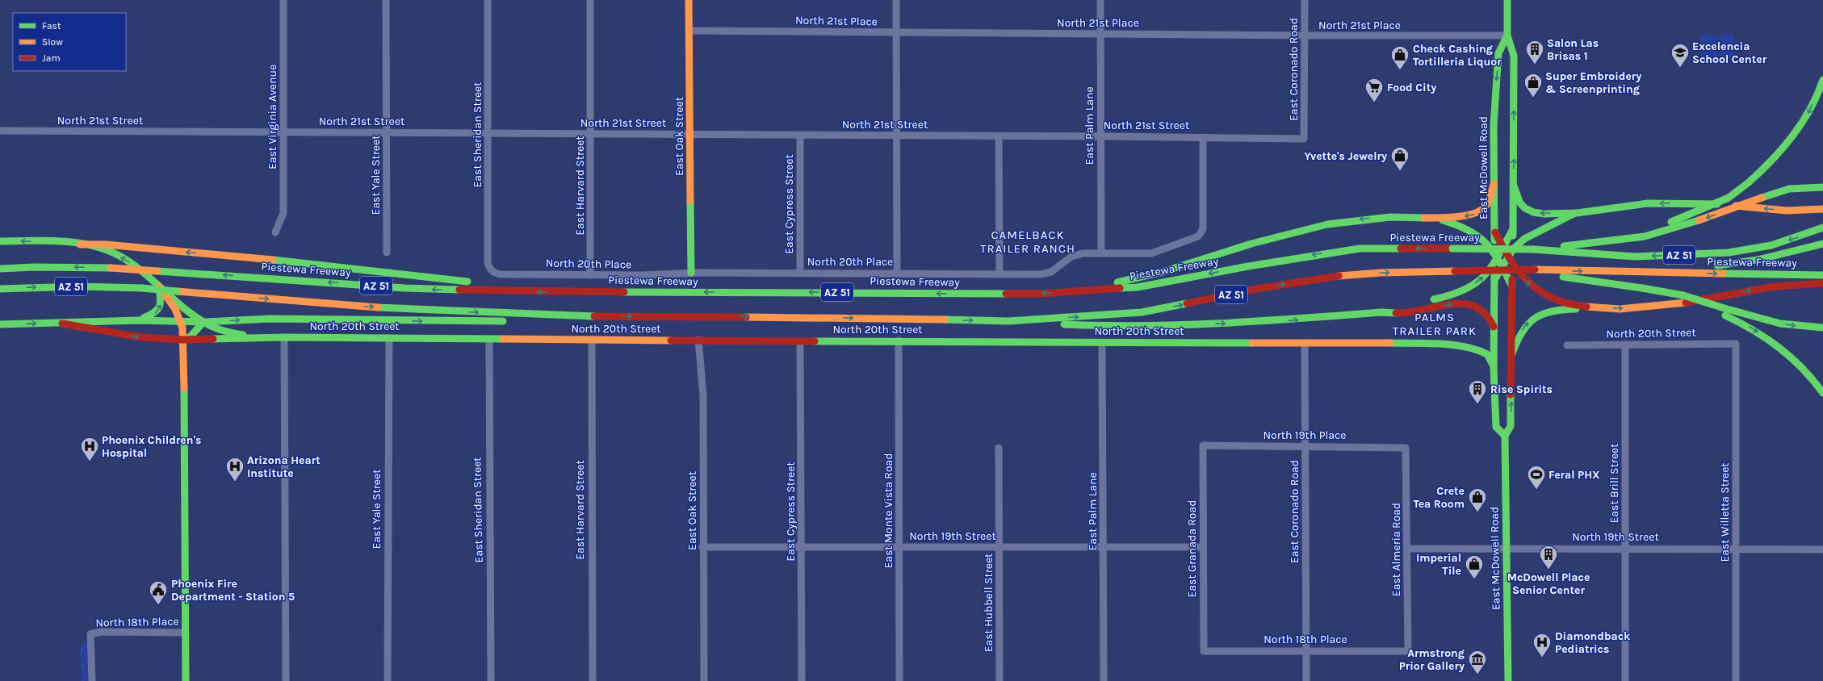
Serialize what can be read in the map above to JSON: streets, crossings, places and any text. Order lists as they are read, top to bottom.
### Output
{
  "streets": {
    "main road": [
      "East Oak Street",
      "East McDowell Road",
      "Piestewa Freeway",
      "AZ 51",
      "North 20th Street"
    ],
    "street": [
      "North 21st Place",
      "East Coronado Road",
      "East Virginia Avenue",
      "North 21st Street",
      "East Palm Lane",
      "East Sheridan Street",
      "East Yale Street",
      "East Harvard Street",
      "East Cypress Street",
      "North 20th Place",
      "North 19th Place",
      "East Brill Street",
      "East Monte Vista Road",
      "East Willetta Street",
      "North 19th Street",
      "East Granada Road",
      "East Almeria Road",
      "East Hubbell Street",
      "North 18th Place"
    ]
  },
  "crossings": [
    ["North 21st Place", "East Coronado Road"],
    ["North 21st Place", "East Palm Lane"],
    ["North 21st Place", "East Oak Street"],
    ["North 21st Place", "East McDowell Road"],
    ["East Coronado Road", "North 21st Street"],
    ["East Coronado Road", "North 20th Street"],
    ["East Coronado Road", "North 19th Place"],
    ["East Coronado Road", "North 18th Place"],
    ["East Virginia Avenue", "North 21st Street"],
    ["North 21st Street", "East Palm Lane"],
    ["North 21st Street", "East Sheridan Street"],
    ["North 21st Street", "East Oak Street"],
    ["North 21st Street", "East Yale Street"],
    ["North 21st Street", "East Harvard Street"],
    ["North 21st Street", "East Cypress Street"],
    ["North 21st Street", "North 20th Place"],
    ["East Palm Lane", "North 20th Place"],
    ["East Palm Lane", "North 20th Street"],
    ["East Palm Lane", "North 19th Street"],
    ["East Sheridan Street", "North 20th Place"],
    ["East Sheridan Street", "North 20th Street"],
    ["East Oak Street", "North 20th Place"],
    ["East Oak Street", "North 20th Street"],
    ["East Oak Street", "North 19th Street"],
    ["East McDowell Road", "North 20th Street"],
    ["East McDowell Road", "North 19th Street"],
    ["East Yale Street", "North 20th Street"],
    ["East Harvard Street", "North 20th Place"],
    ["East Harvard Street", "North 20th Street"],
    ["East Cypress Street", "North 20th Place"],
    ["East Cypress Street", "North 20th Street"],
    ["East Cypress Street", "North 19th Street"],
    ["North 20th Street", "East Brill Street"],
    ["North 20th Street", "East Monte Vista Road"],
    ["North 20th Street", "East Willetta Street"],
    ["North 19th Place", "East Granada Road"],
    ["North 19th Place", "East Almeria Road"],
    ["East Brill Street", "North 19th Street"],
    ["East Monte Vista Road", "North 19th Street"],
    ["East Willetta Street", "North 19th Street"],
    ["North 19th Street", "East Granada Road"],
    ["North 19th Street", "East Almeria Road"],
    ["North 19th Street", "East Hubbell Street"],
    ["East Granada Road", "North 18th Place"],
    ["East Almeria Road", "North 18th Place"]
  ],
  "districts": ["CAMELBACK TRAILER RANCH", "PALMS TRAILER PARK"],
  "places": {
    "building": ["Salon Las Brisas 1", "Rise Spirits", "McDowell Place Senior Center"],
    "school or university": ["Excelencia School Center"],
    "shop": [
      "Check Cashing Tortilleria Liquor",
      "Super Embroidery & Screenprinting",
      "Yvette's Jewelry",
      "Crete Tea Room",
      "Imperial Tile"
    ],
    "supermarket": ["Food City"],
    "hospital": ["Phoenix Children's Hospital", "Arizona Heart Institute", "Diamondback Pediatrics"],
    "sports": ["Feral PHX"],
    "public building": ["Phoenix Fire Department - Station 5"],
    "museum": ["Armstrong Prior Gallery"]
  },
  "legend": ["Fast", "Slow", "Jam"]
}
